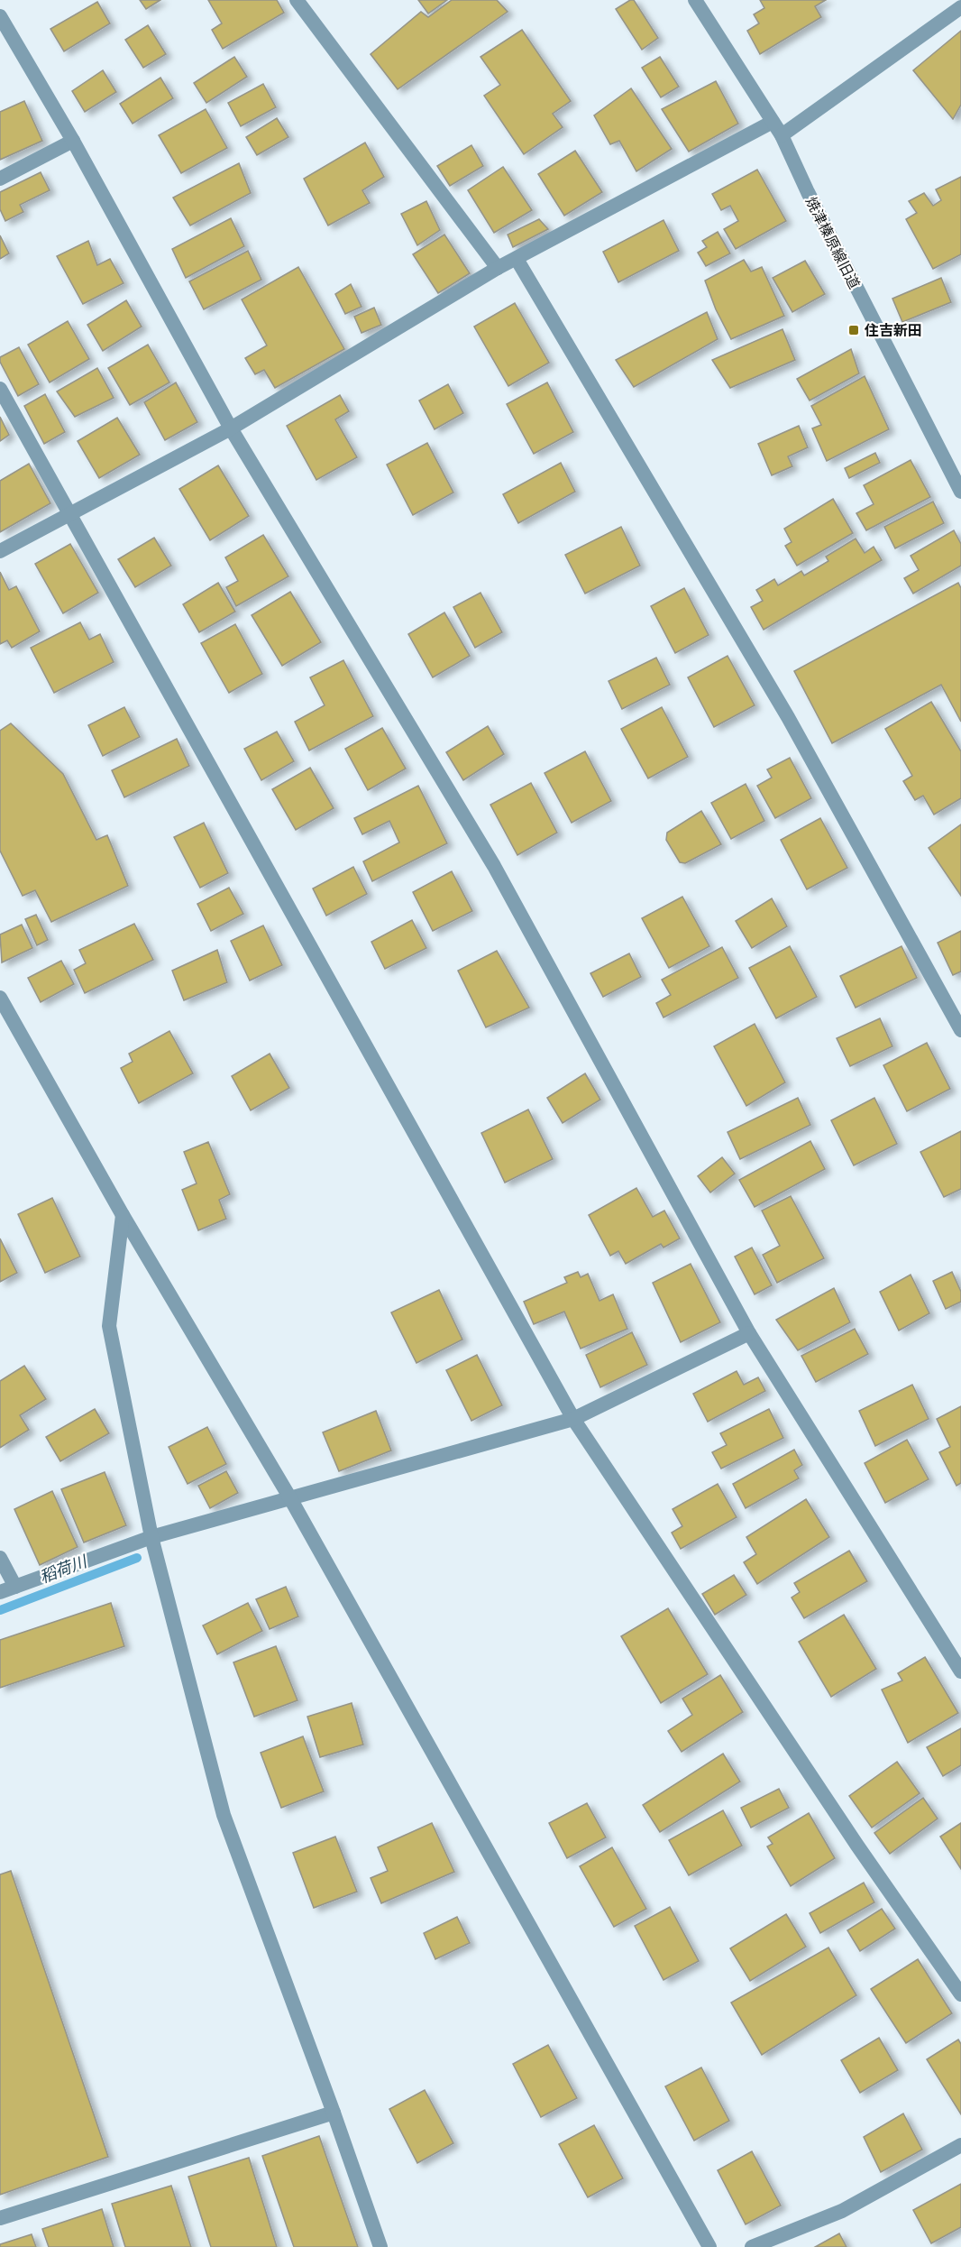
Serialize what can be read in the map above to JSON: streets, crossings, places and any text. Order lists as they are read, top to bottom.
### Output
{
  "streets": {
    "street": ["焼津榛原線旧道"]
  },
  "water": ["稻荷川"],
  "places": {
    "transit": ["住吉新田"]
  }
}
